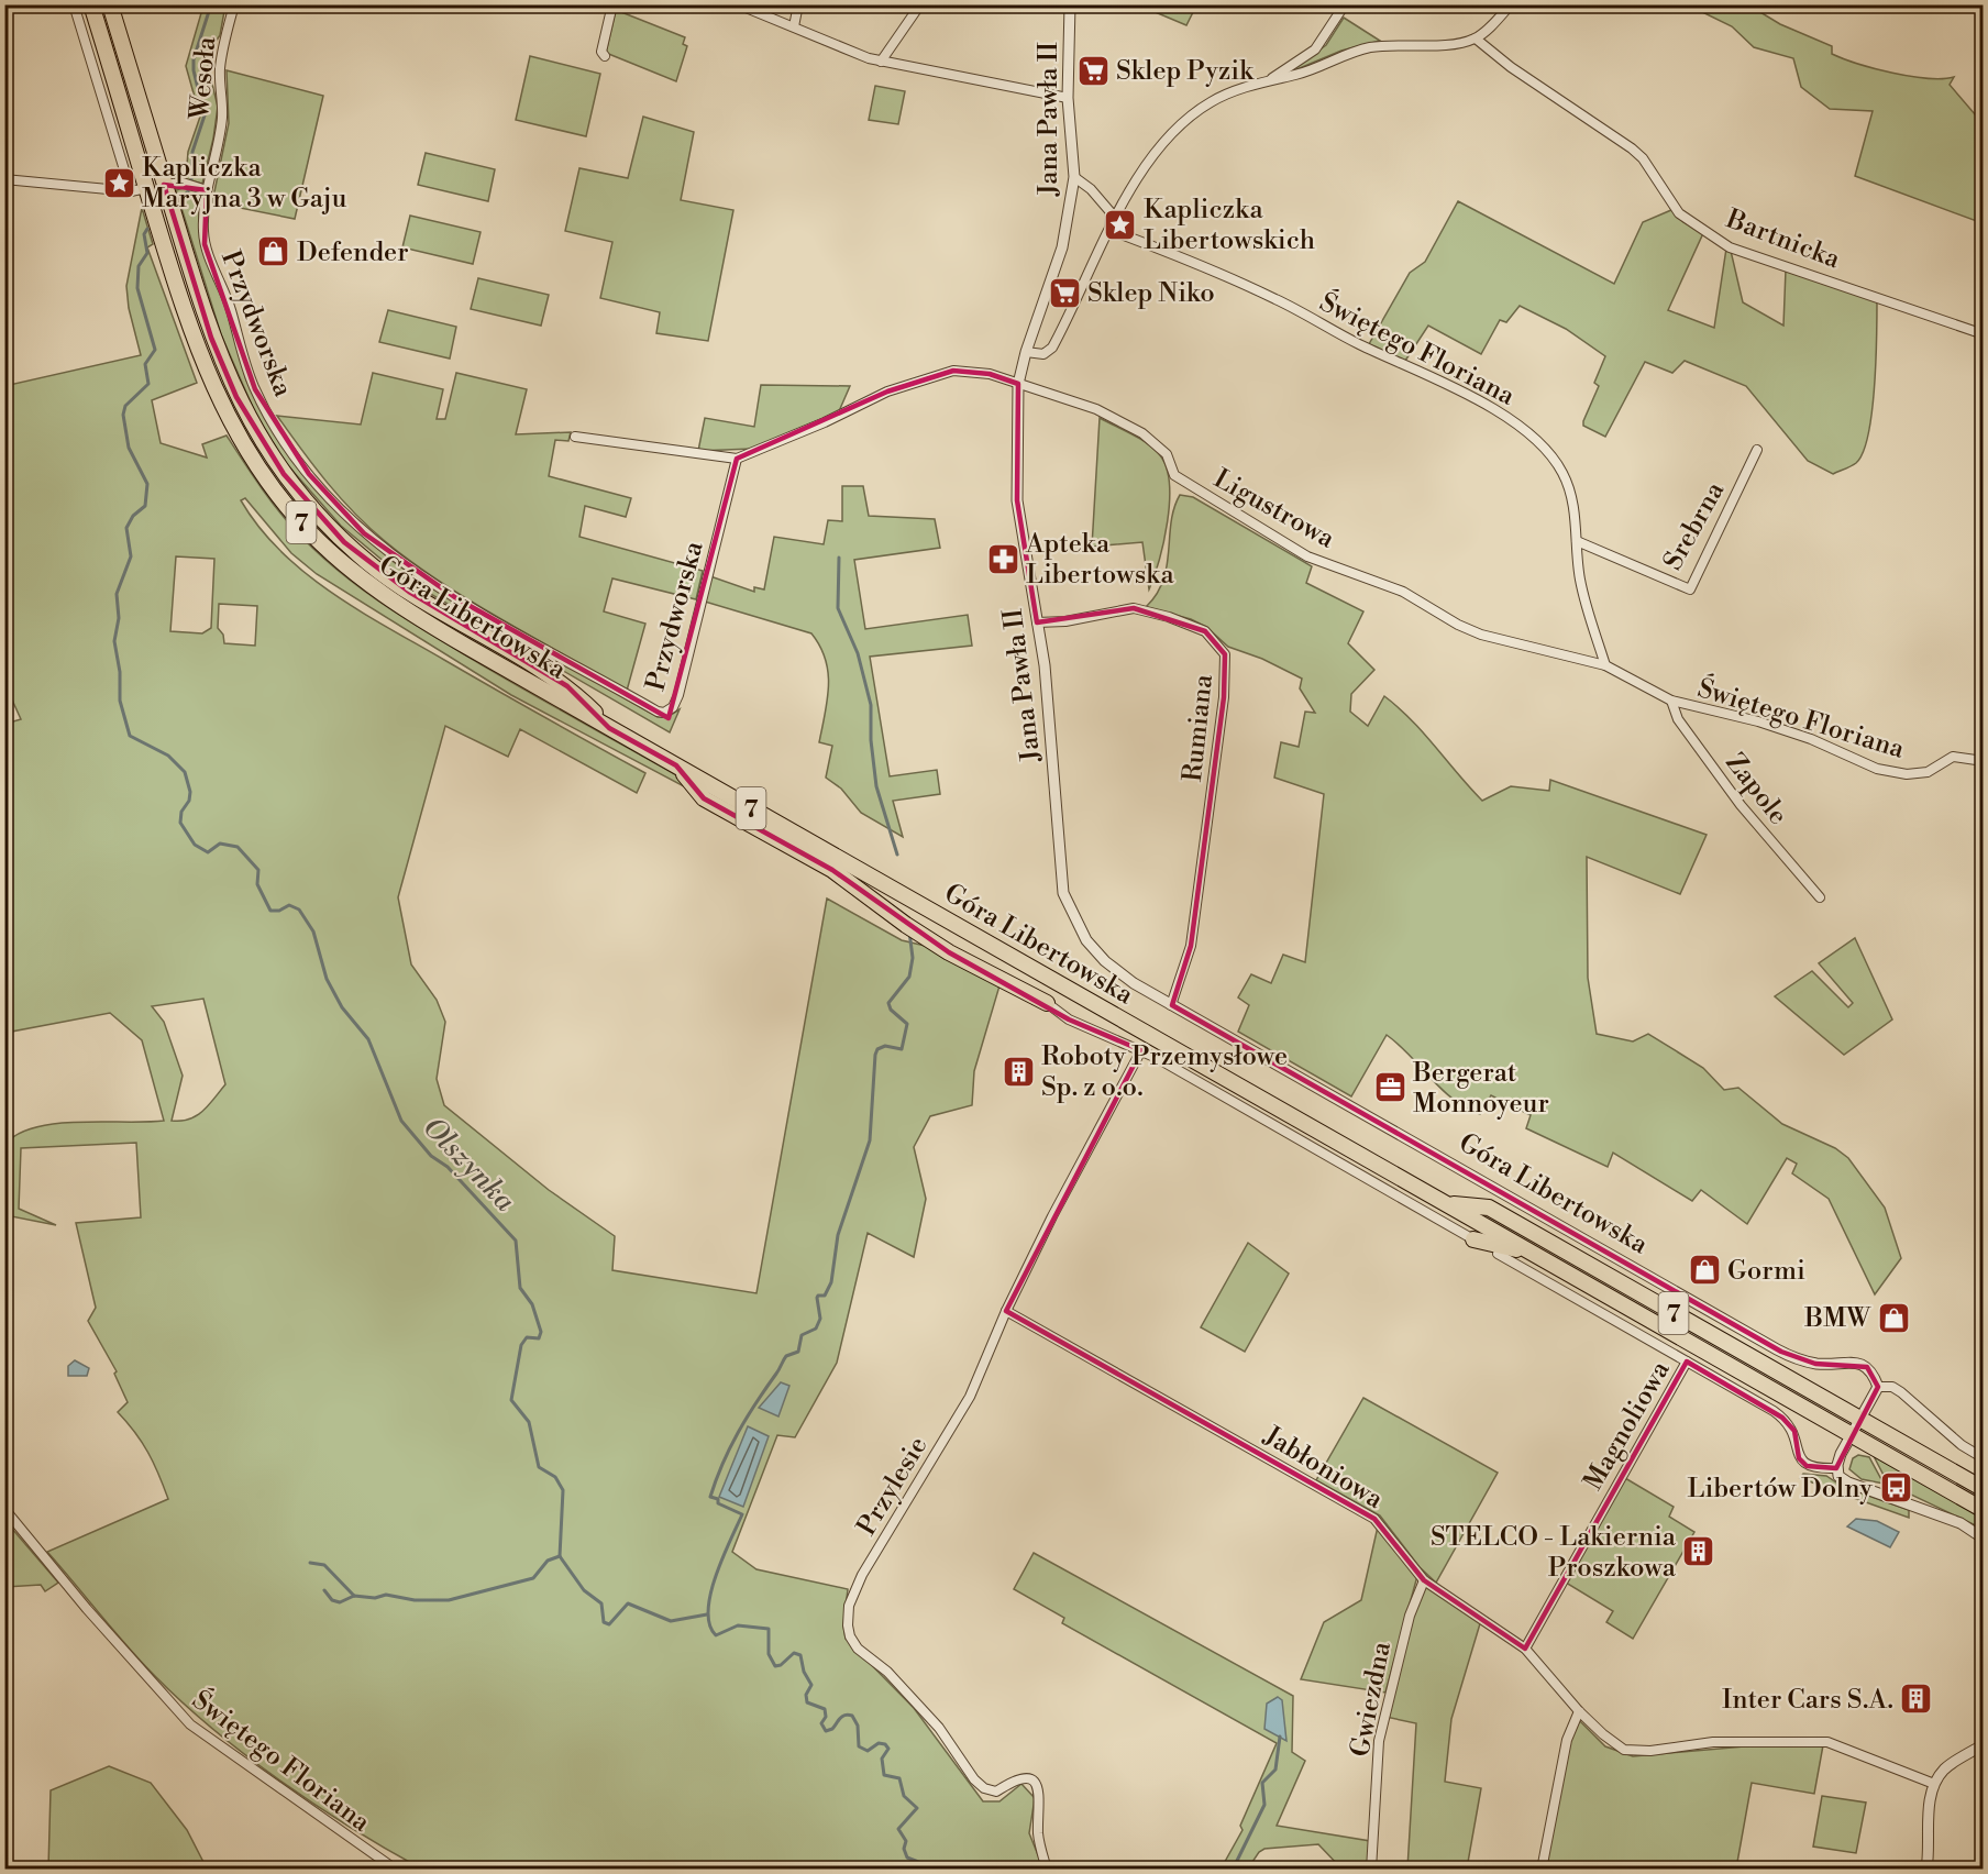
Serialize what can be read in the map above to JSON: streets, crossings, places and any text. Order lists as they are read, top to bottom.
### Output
{
  "streets": {
    "highway": ["7", "Góra Libertowska"],
    "street": [
      "Wesoła",
      "Jana Pawła II",
      "Bartnicka",
      "Przydworska",
      "Świętego Floriana",
      "Ligustrowa",
      "Srebrna",
      "Rumiana",
      "Zapole",
      "Magnoliowa",
      "Jabłoniowa",
      "Przylesie",
      "Gwiezdna"
    ]
  },
  "crossings": [
    ["Wesoła", "Przydworska"],
    ["Jana Pawła II", "Ligustrowa"],
    ["Jana Pawła II", "Góra Libertowska"],
    ["Jana Pawła II", "Rumiana"],
    ["Świętego Floriana", "Ligustrowa"],
    ["Świętego Floriana", "Srebrna"],
    ["Świętego Floriana", "Zapole"],
    ["7", "Góra Libertowska"],
    ["Góra Libertowska", "Rumiana"],
    ["Góra Libertowska", "Przylesie"],
    ["Magnoliowa", "Jabłoniowa"],
    ["Jabłoniowa", "Przylesie"],
    ["Jabłoniowa", "Gwiezdna"]
  ],
  "water": ["Olszynka"],
  "places": {
    "supermarket": ["Sklep Pyzik", "Sklep Niko"],
    "place": ["Kapliczka Maryjna 3 w Gaju", "Kapliczka Libertowskich"],
    "shop": ["Defender", "Gormi", "BMW"],
    "pharmacy": ["Apteka Libertowska"],
    "building": ["Roboty Przemysłowe Sp. z o.o.", "STELCO - Lakiernia Proszkowa", "Inter Cars S.A."],
    "office": ["Bergerat Monnoyeur"],
    "bus stop": ["Libertów Dolny"]
  }
}
